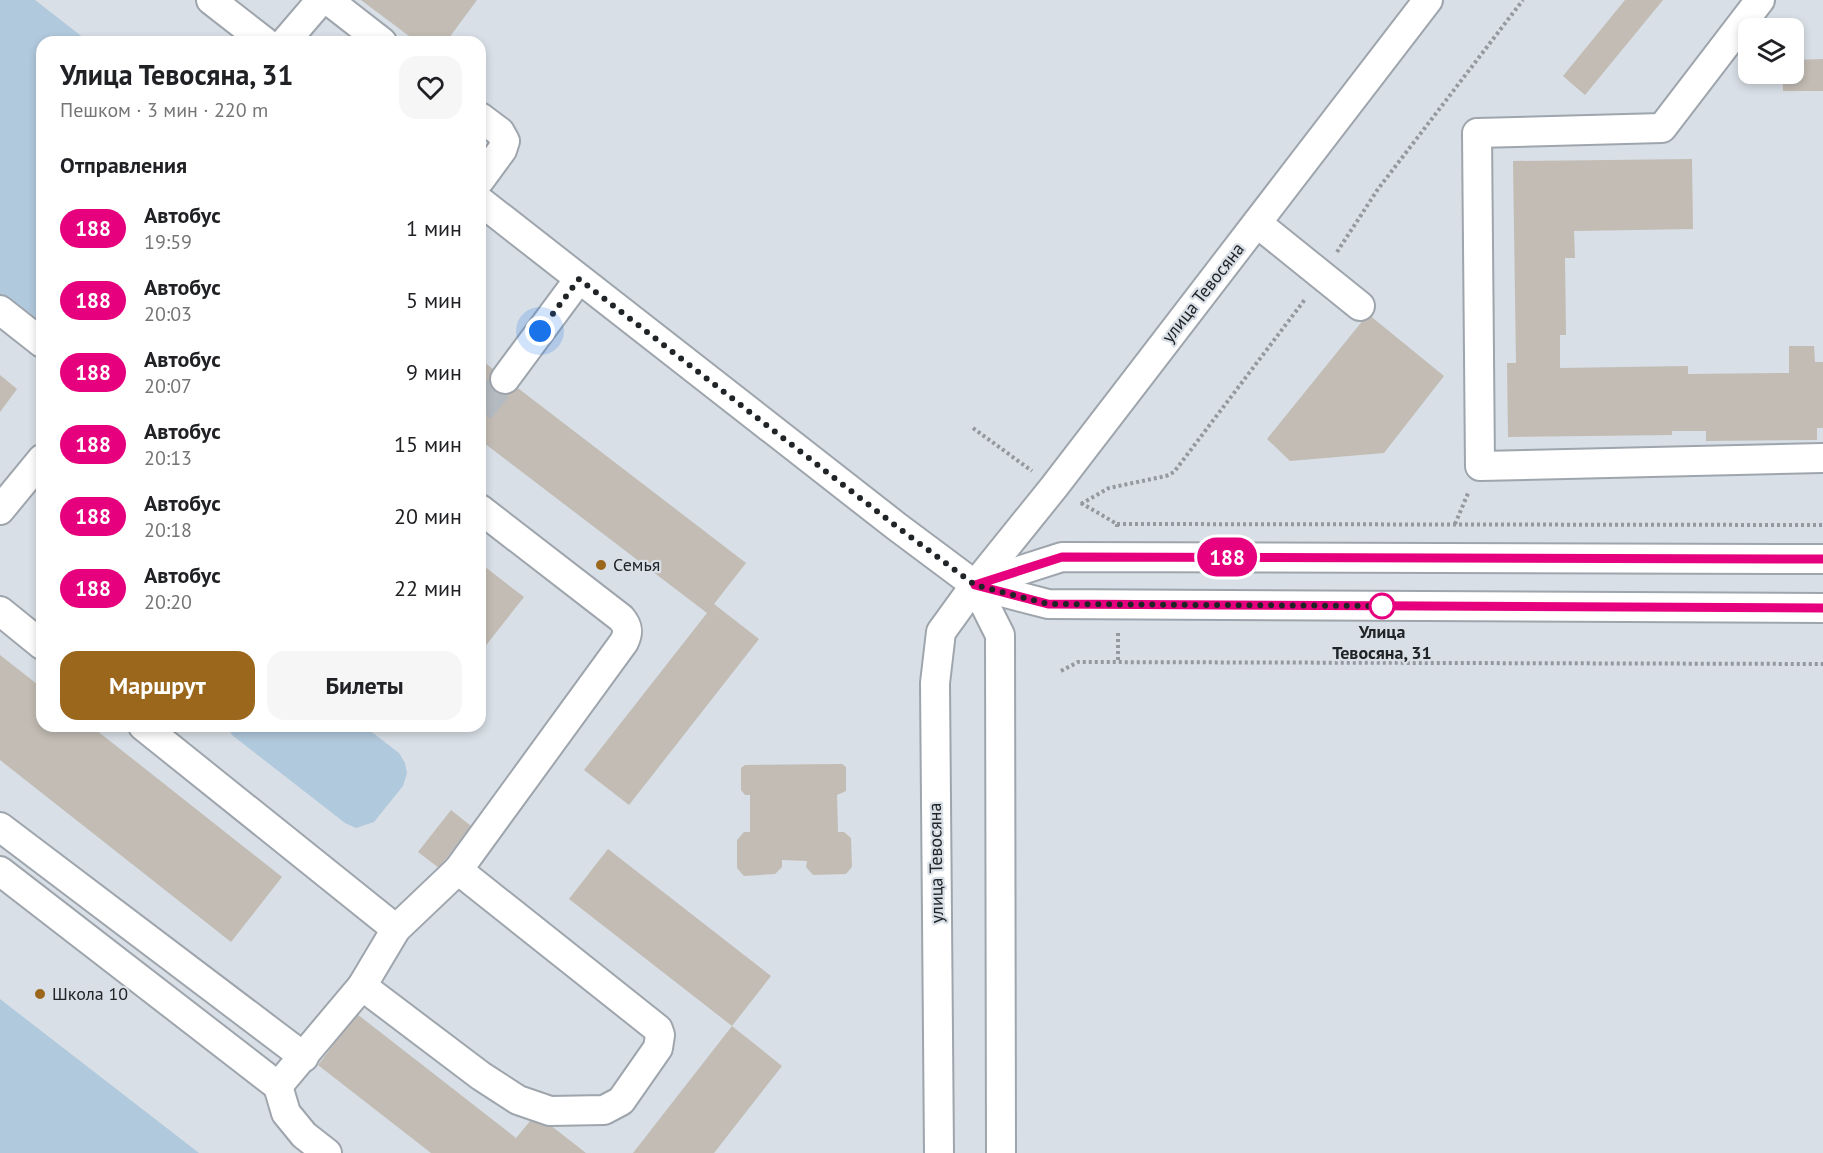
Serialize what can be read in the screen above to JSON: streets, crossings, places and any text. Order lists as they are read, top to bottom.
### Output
{
  "streets": {
    "street": ["улица Тевосяна"]
  },
  "places": ["Семья", "Улица Тевосяна, 31", "Школа 10"],
  "lines": ["bus line 188"],
  "page": {
    "on_map": "188",
    "heading": [
      ["Улица Тевосяна, 31", "Пешком · 3 мин · 220 m"],
      "Отправления"
    ],
    "list": [
      {
        "mark": "188",
        "name": "Автобус",
        "note": "19:59",
        "value": "1 мин"
      },
      {
        "mark": "188",
        "name": "Автобус",
        "note": "20:03",
        "value": "5 мин"
      },
      {
        "mark": "188",
        "name": "Автобус",
        "note": "20:07",
        "value": "9 мин"
      },
      {
        "mark": "188",
        "name": "Автобус",
        "note": "20:13",
        "value": "15 мин"
      },
      {
        "mark": "188",
        "name": "Автобус",
        "note": "20:18",
        "value": "20 мин"
      },
      {
        "mark": "188",
        "name": "Автобус",
        "note": "20:20",
        "value": "22 мин"
      }
    ],
    "buttons": ["Маршрут", "Билеты"]
  }
}
